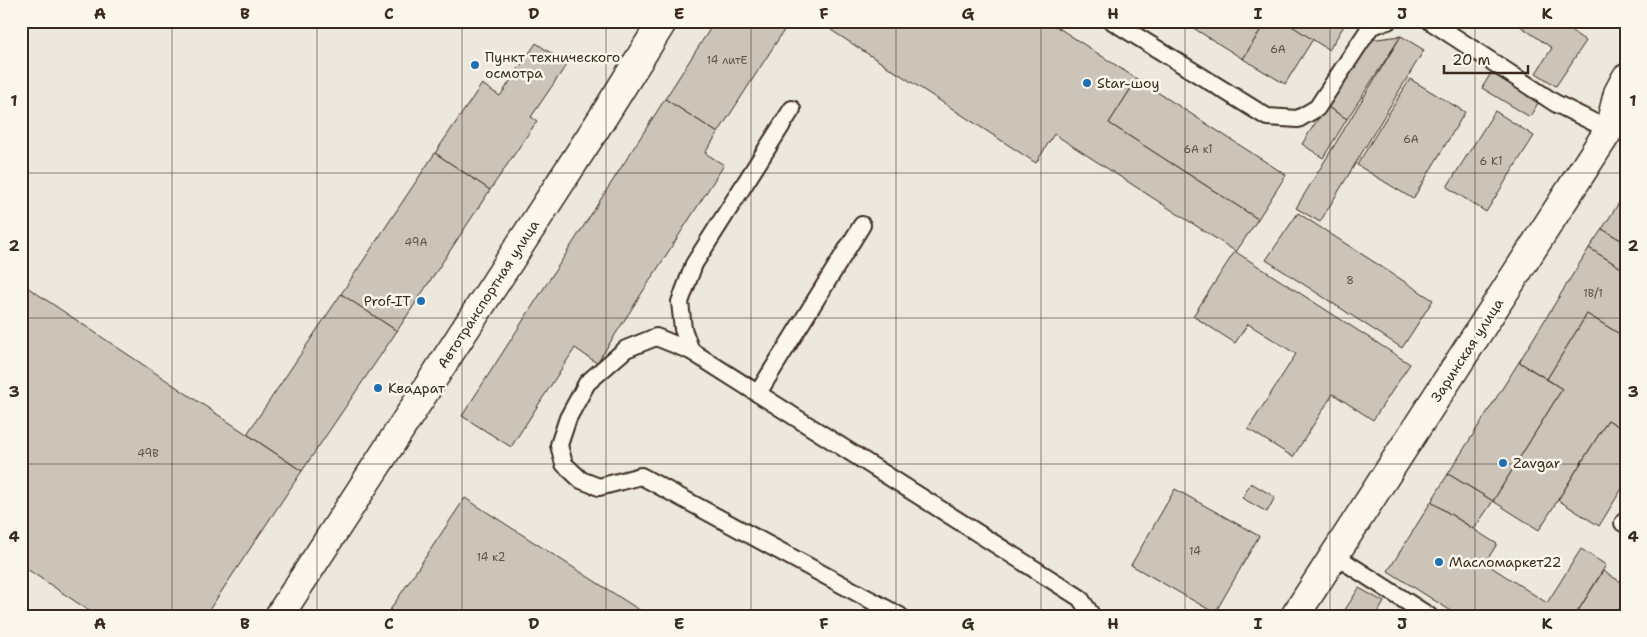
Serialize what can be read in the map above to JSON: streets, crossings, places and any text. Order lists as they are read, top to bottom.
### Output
{
  "streets": {
    "street": ["Автотранспортная улица", "Заринская улица"]
  },
  "places": [
    "Пункт технического осмотра",
    "Star-шоу",
    "Prof-IT",
    "Квадрат",
    "Zavgar",
    "Масломаркет22"
  ],
  "house_numbers": [
    "6А",
    "14 литЕ",
    "6А",
    "6А к1",
    "6 К1",
    "49А",
    "8",
    "1В/1",
    "49В",
    "14",
    "14 к2"
  ],
  "scale_bar": "20 m",
  "grid": {
    "columns": [
      "A",
      "B",
      "C",
      "D",
      "E",
      "F",
      "G",
      "H",
      "I",
      "J",
      "K"
    ],
    "rows": [
      "1",
      "2",
      "3",
      "4"
    ]
  }
}
